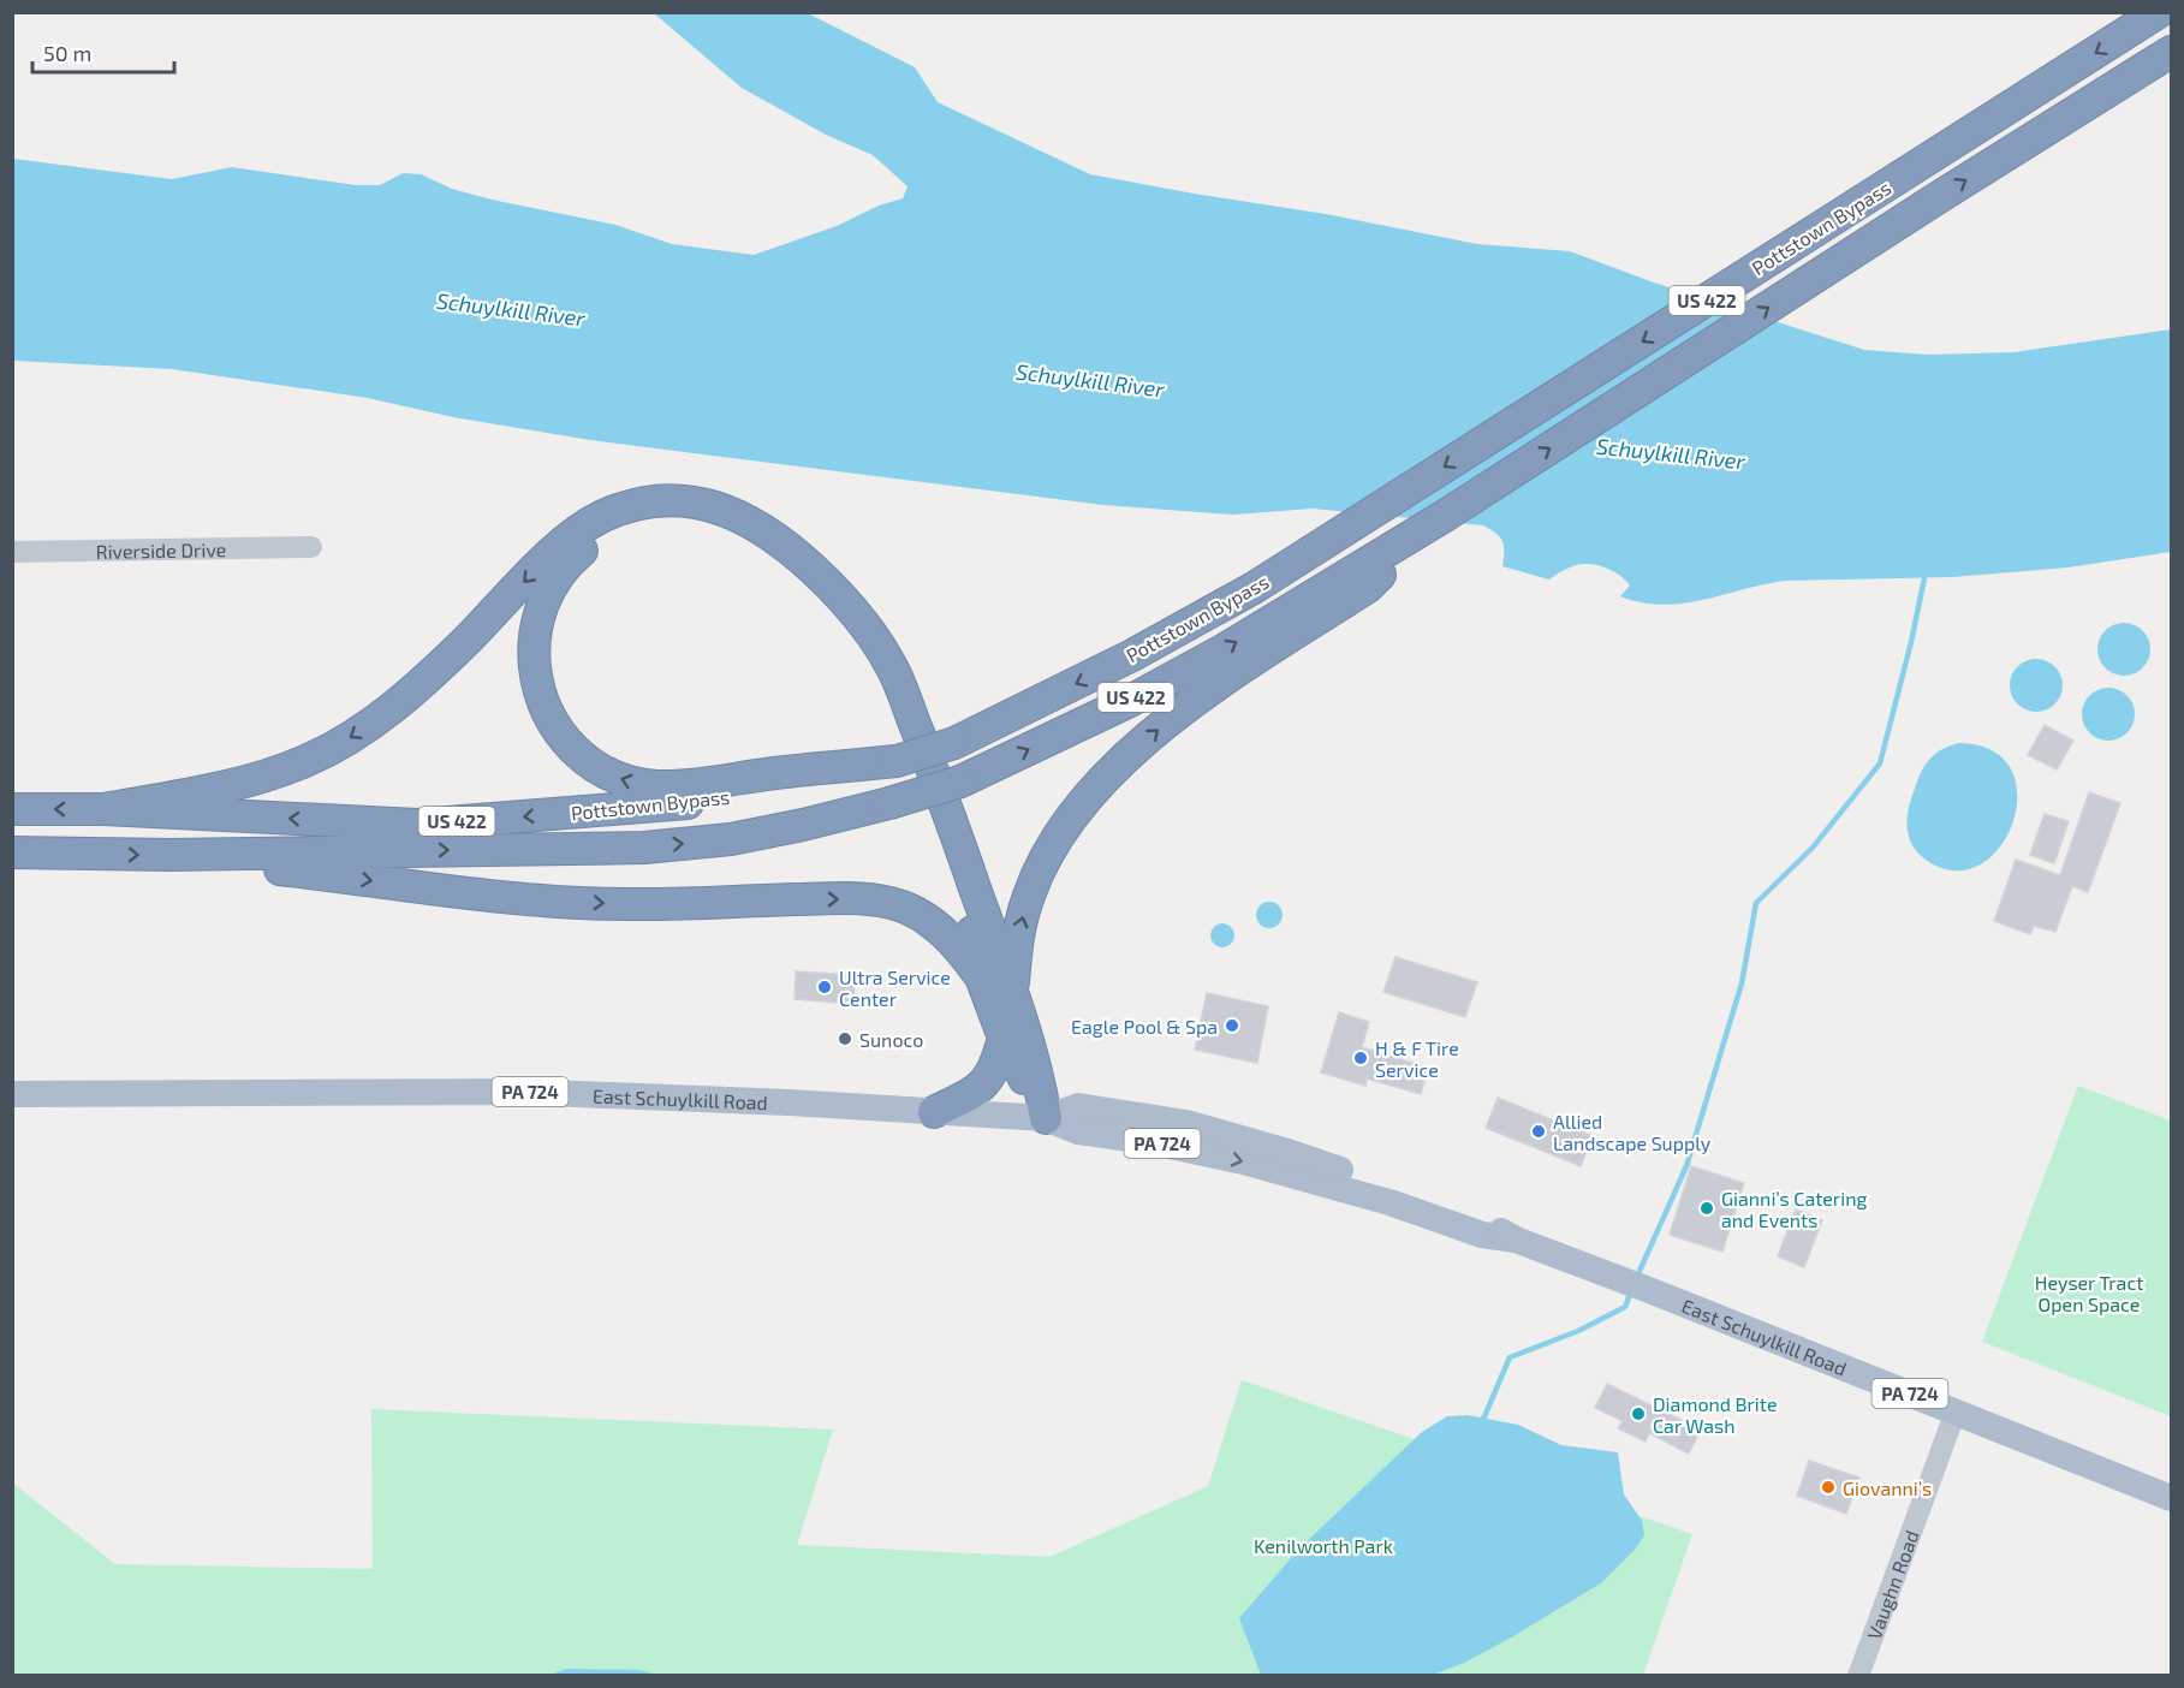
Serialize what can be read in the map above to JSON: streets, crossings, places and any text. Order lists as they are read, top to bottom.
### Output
{
  "streets": {
    "highway": ["Pottstown Bypass", "US 422"],
    "main road": ["PA 724", "East Schuylkill Road"],
    "street": ["Riverside Drive", "Vaughn Road"]
  },
  "crossings": [
    ["East Schuylkill Road", "Vaughn Road"]
  ],
  "water": ["Schuylkill River"],
  "parks": ["Heyser Tract Open Space", "Kenilworth Park"],
  "places": [
    "Ultra Service Center",
    "Eagle Pool & Spa",
    "Sunoco",
    "H & F Tire Service",
    "Allied Landscape Supply",
    "Gianni’s Catering and Events",
    "Diamond Brite Car Wash",
    "Giovanni’s"
  ],
  "scale_bar": "50 m"
}
